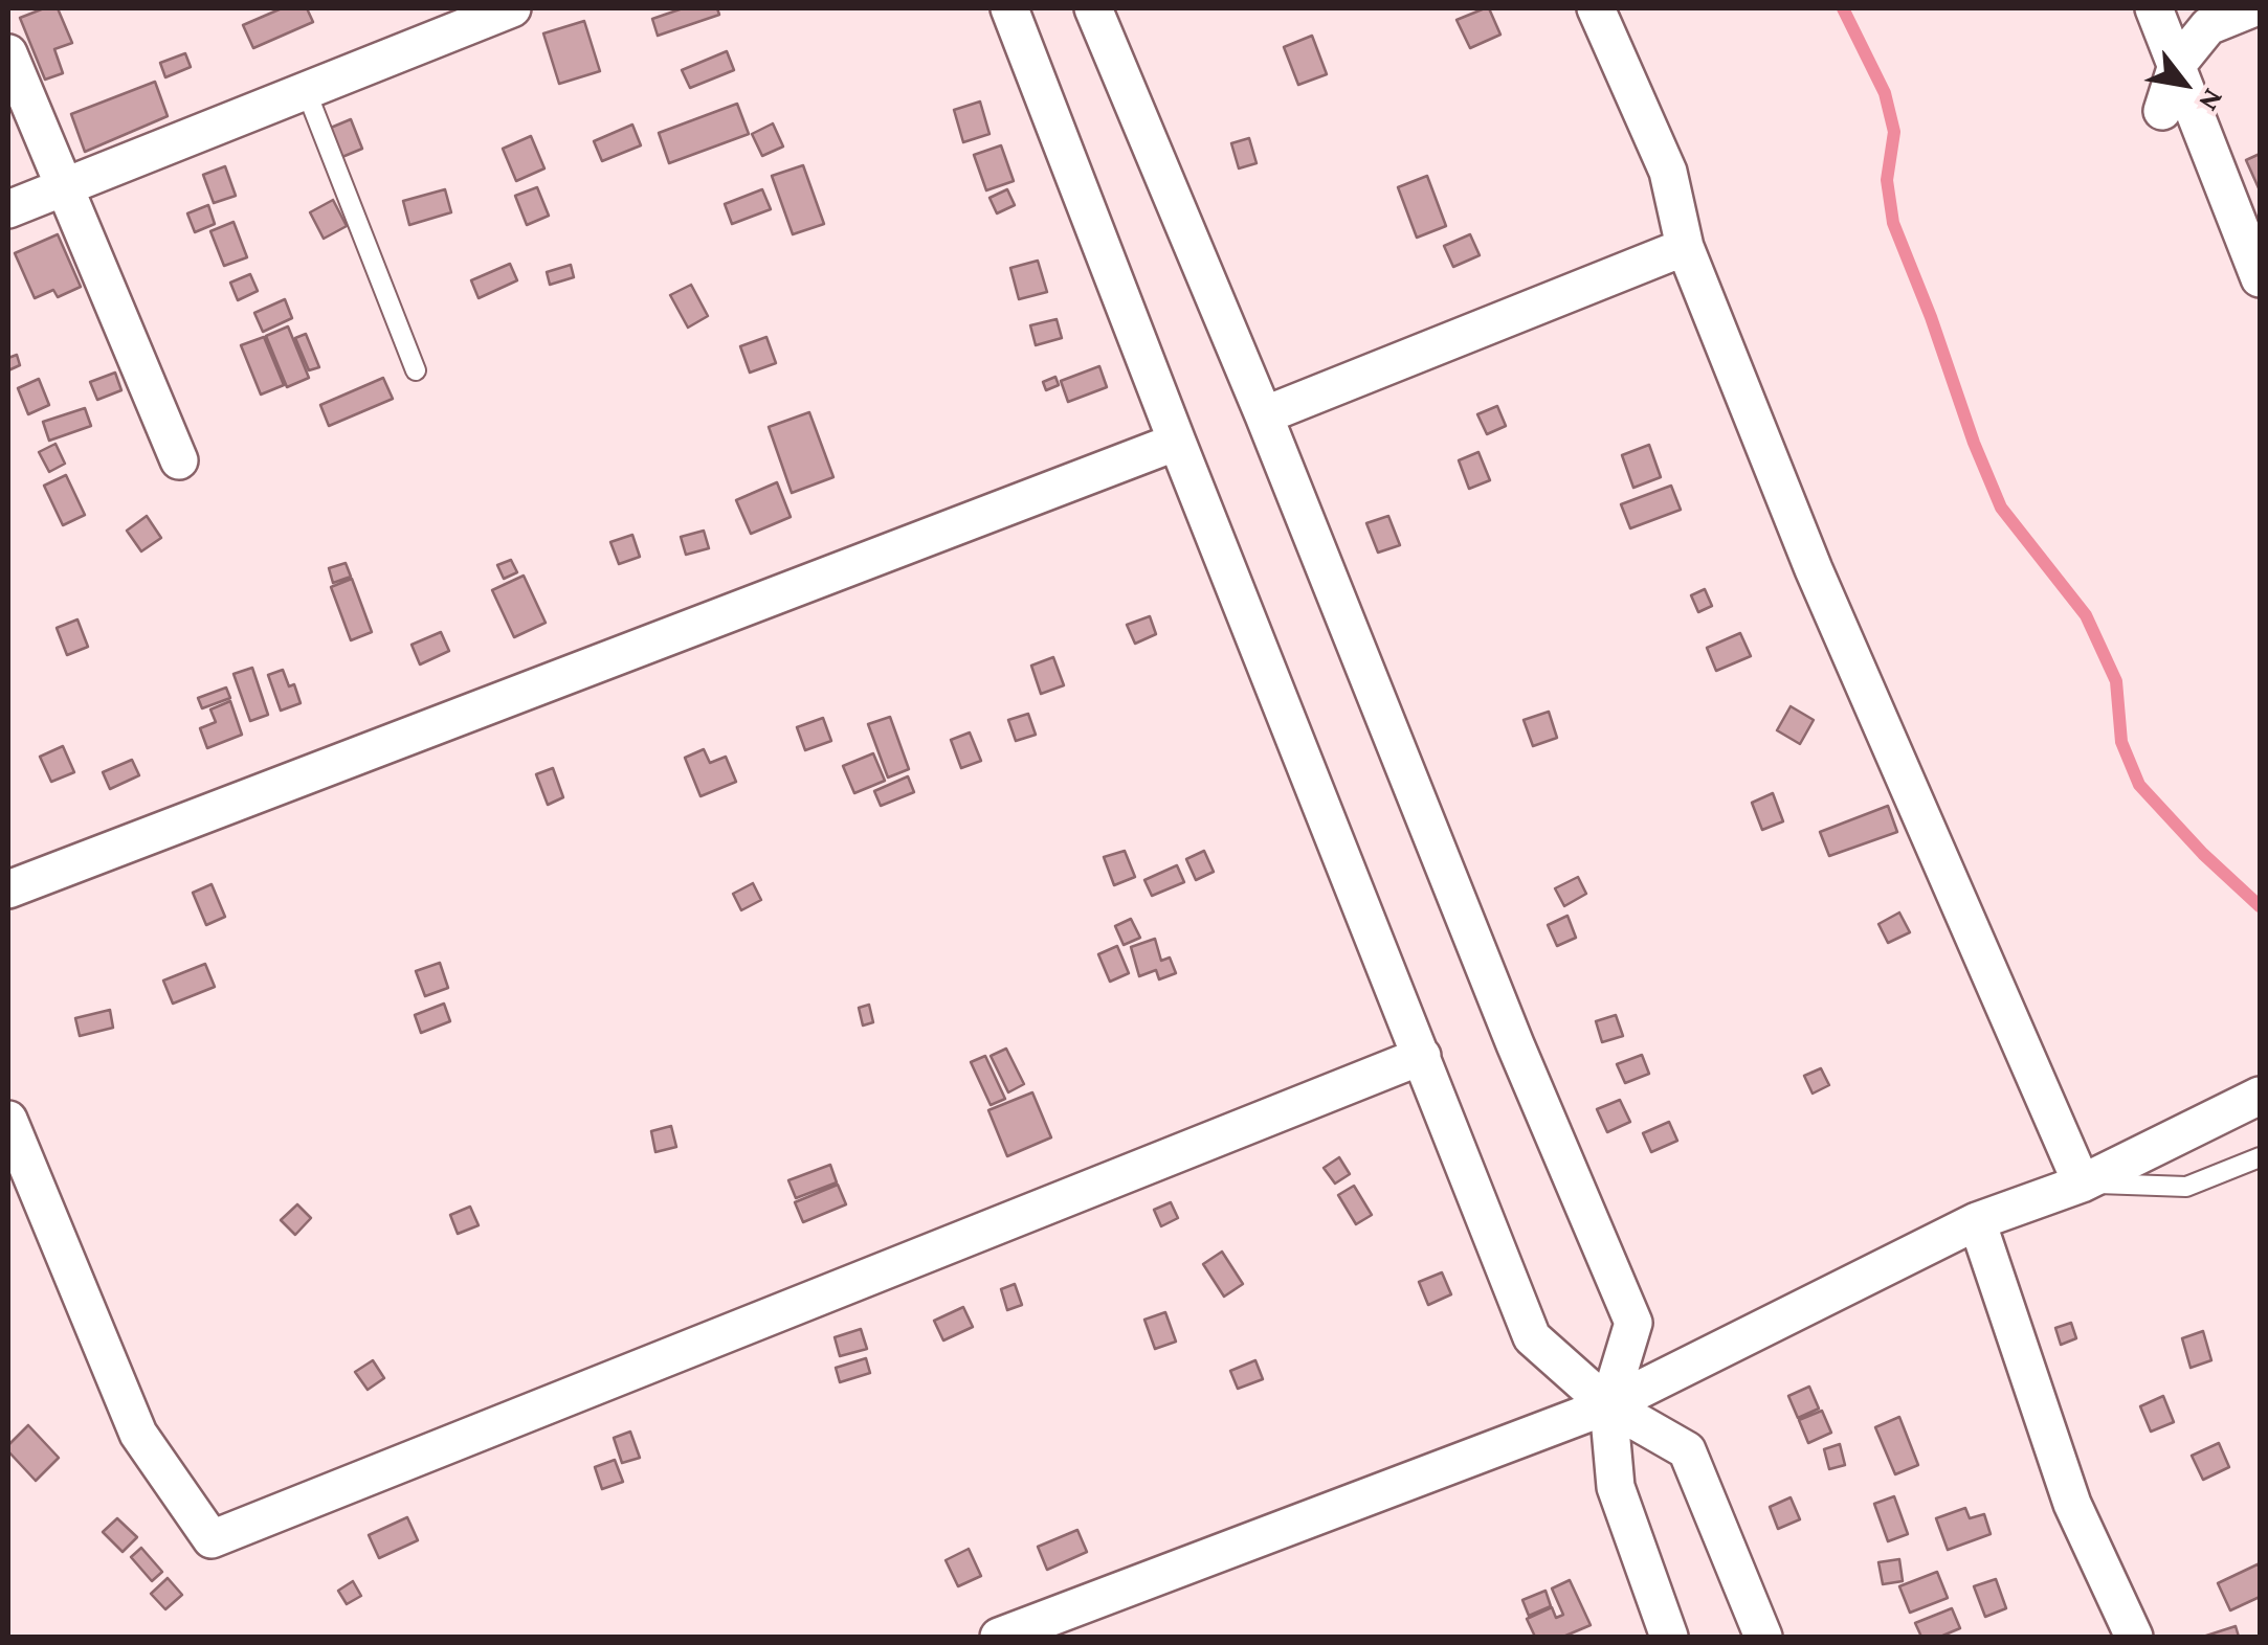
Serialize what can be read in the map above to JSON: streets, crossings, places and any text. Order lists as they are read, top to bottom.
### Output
{
  "north": "bottom right"
}
